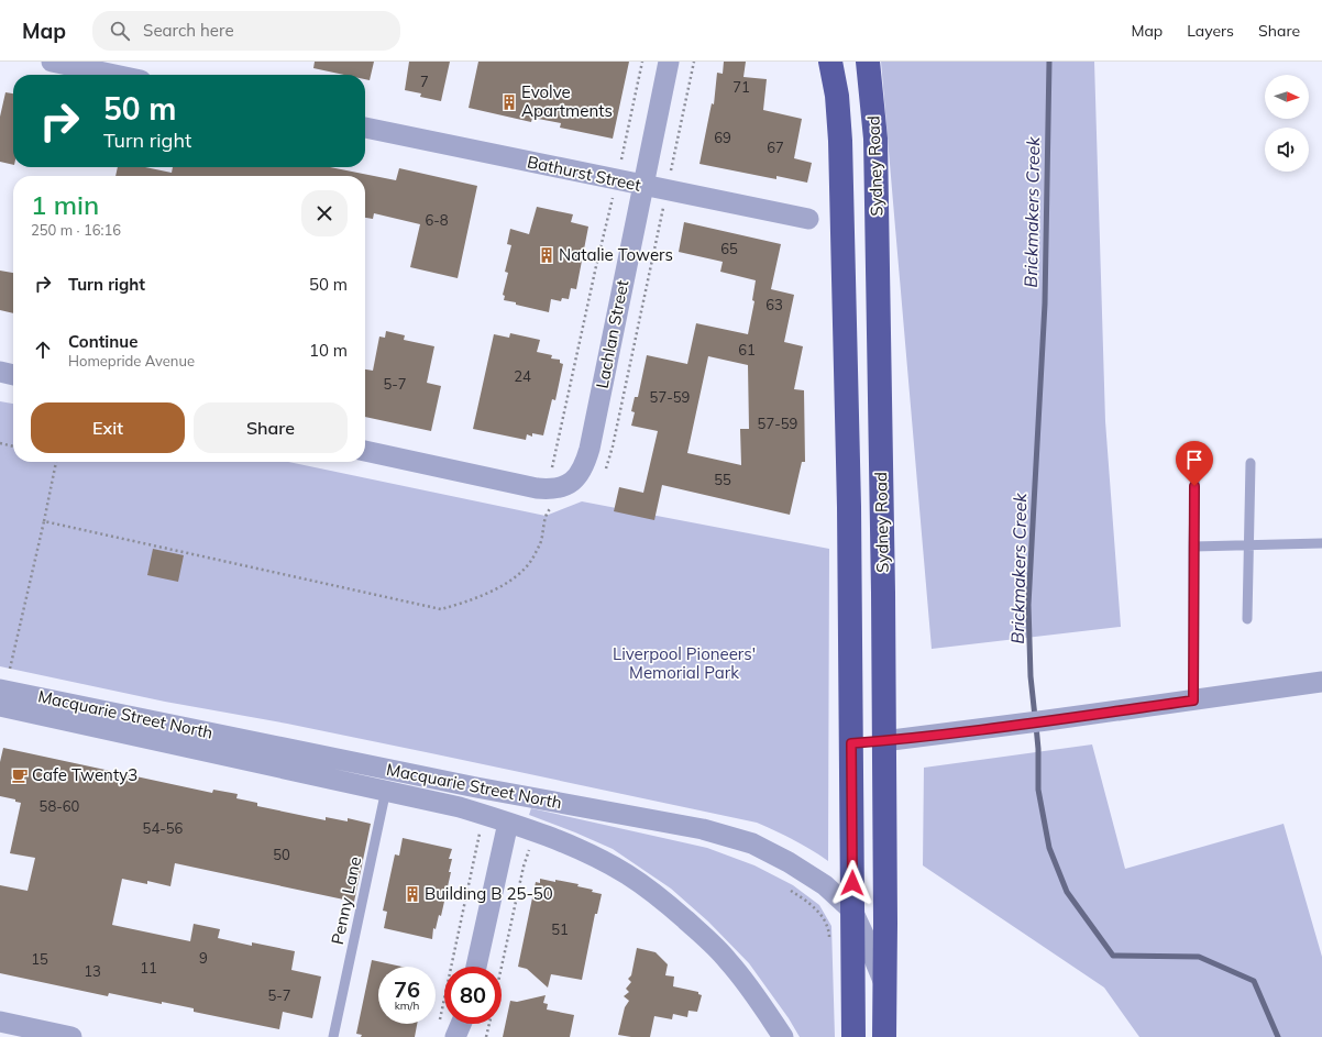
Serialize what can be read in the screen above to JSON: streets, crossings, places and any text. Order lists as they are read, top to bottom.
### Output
{
  "streets": {
    "highway": ["Sydney Road"],
    "street": ["Bathurst Street", "Lachlan Street", "Macquarie Street North"],
    "lane": ["Penny Lane"]
  },
  "crossings": [
    ["Sydney Road", "Macquarie Street North"],
    ["Bathurst Street", "Lachlan Street"],
    ["Macquarie Street North", "Penny Lane"]
  ],
  "water": ["Brickmakers Creek"],
  "parks": ["Liverpool Pioneers' Memorial Park"],
  "places": {
    "building": ["Evolve Apartments", "Natalie Towers", "Building B 25-50"],
    "cafe": ["Cafe Twenty3"]
  },
  "house_numbers": [
    "7",
    "71",
    "69",
    "67",
    "6-8",
    "65",
    "63",
    "61",
    "24",
    "5-7",
    "57-59",
    "57-59",
    "55",
    "58-60",
    "54-56",
    "50",
    "51",
    "9",
    "15",
    "11",
    "13",
    "5-7"
  ],
  "north": "right",
  "page": {
    "header": "Map",
    "search": "Search here",
    "nav": ["Map", "Layers", "Share"],
    "turn": ["50 m", "Turn right"],
    "heading": ["1 min", "250 m · 16:16"],
    "list": [
      {
        "name": "Turn right",
        "value": "50 m"
      },
      {
        "name": "Continue",
        "note": "Homepride Avenue",
        "value": "10 m"
      }
    ],
    "buttons": ["Exit", "Share"],
    "speed": "76 km/h",
    "limit": "80"
  }
}
